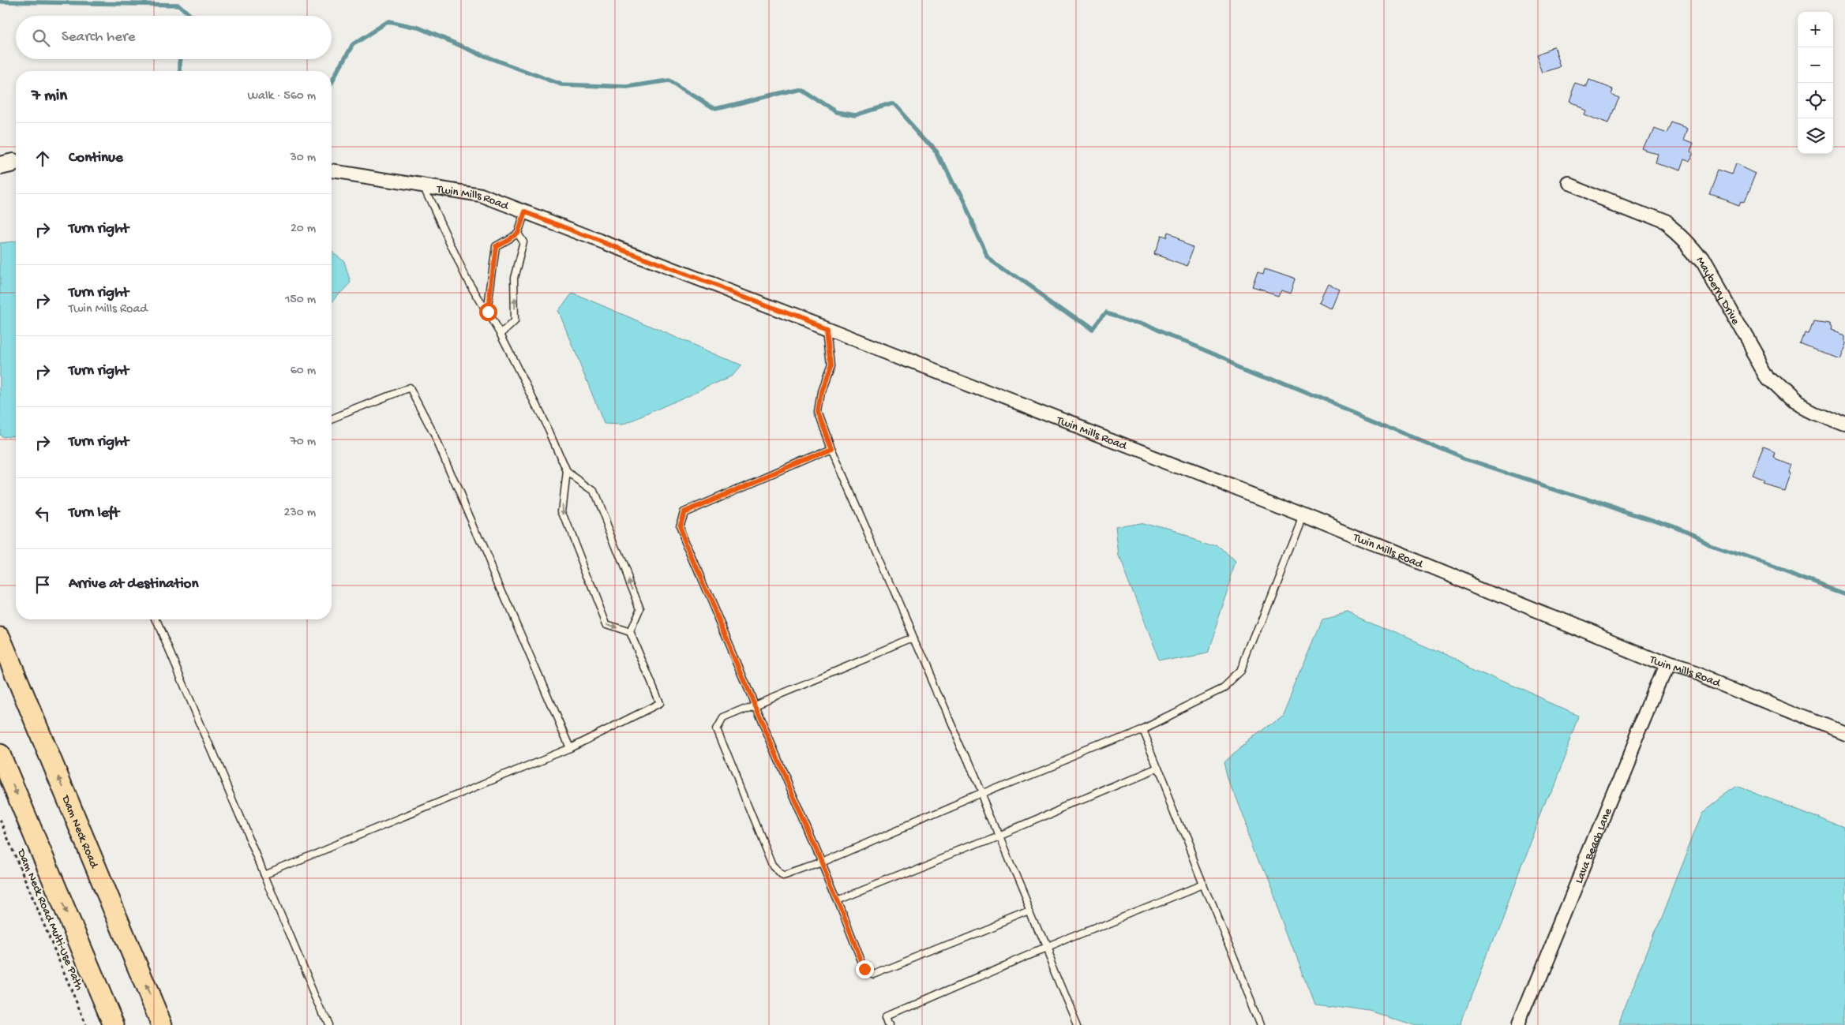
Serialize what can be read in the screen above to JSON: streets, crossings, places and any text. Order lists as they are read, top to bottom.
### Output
{
  "streets": {
    "main road": ["Dam Neck Road"],
    "street": ["Twin Mills Road", "Mayberry Drive", "Lava Beach Lane"],
    "path": ["Dam Neck Road Multi-Use Path"]
  },
  "crossings": [
    ["Twin Mills Road", "Lava Beach Lane"]
  ],
  "page": {
    "map_buttons": ["+", "−"],
    "search": "Search here",
    "heading": ["7 min", "Walk · 560 m"],
    "list": [
      ["Continue", "30 m"],
      ["Turn right", "20 m"],
      ["Turn right", "Twin Mills Road", "150 m"],
      ["Turn right", "60 m"],
      ["Turn right", "70 m"],
      ["Turn left", "230 m"],
      "Arrive at destination"
    ]
  }
}
